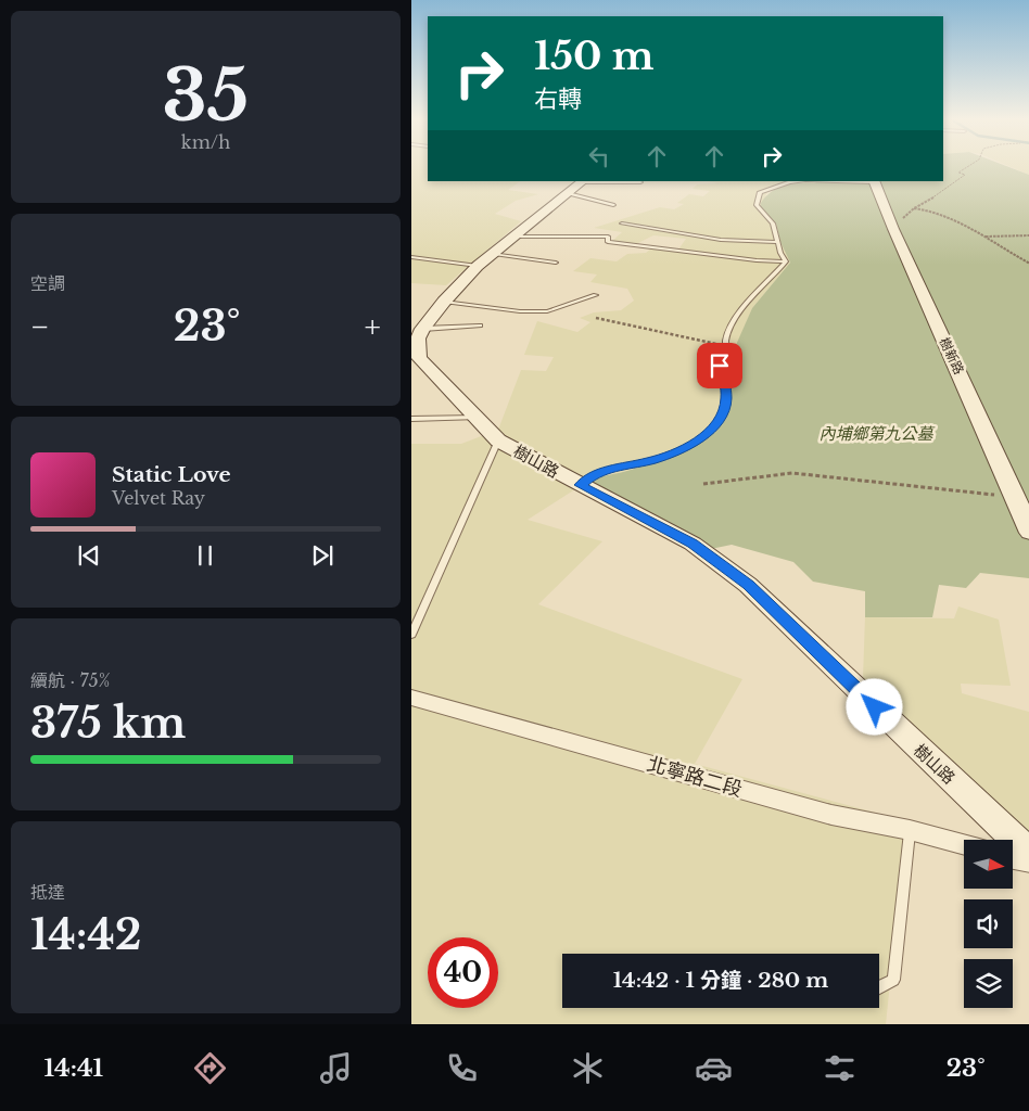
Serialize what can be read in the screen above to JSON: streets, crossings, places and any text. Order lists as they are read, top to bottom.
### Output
{
  "streets": {
    "street": ["樹新路", "樹山路", "北寧路二段"]
  },
  "parks": ["內埔鄉第九公墓"],
  "north": "right",
  "page": {
    "tile": [
      ["35", "km/h"],
      "空調",
      ["續航 · 75%", "375 km"],
      ["抵達", "14:42"]
    ],
    "turn": ["150 m", "右轉"],
    "heat": ["−", "23°", "+"],
    "song": ["Static Love", "Velvet Ray"],
    "limit": "40",
    "trip": "14:42 · 1 分鐘 · 280 m",
    "tabs": ["14:41", "23°"]
  }
}
